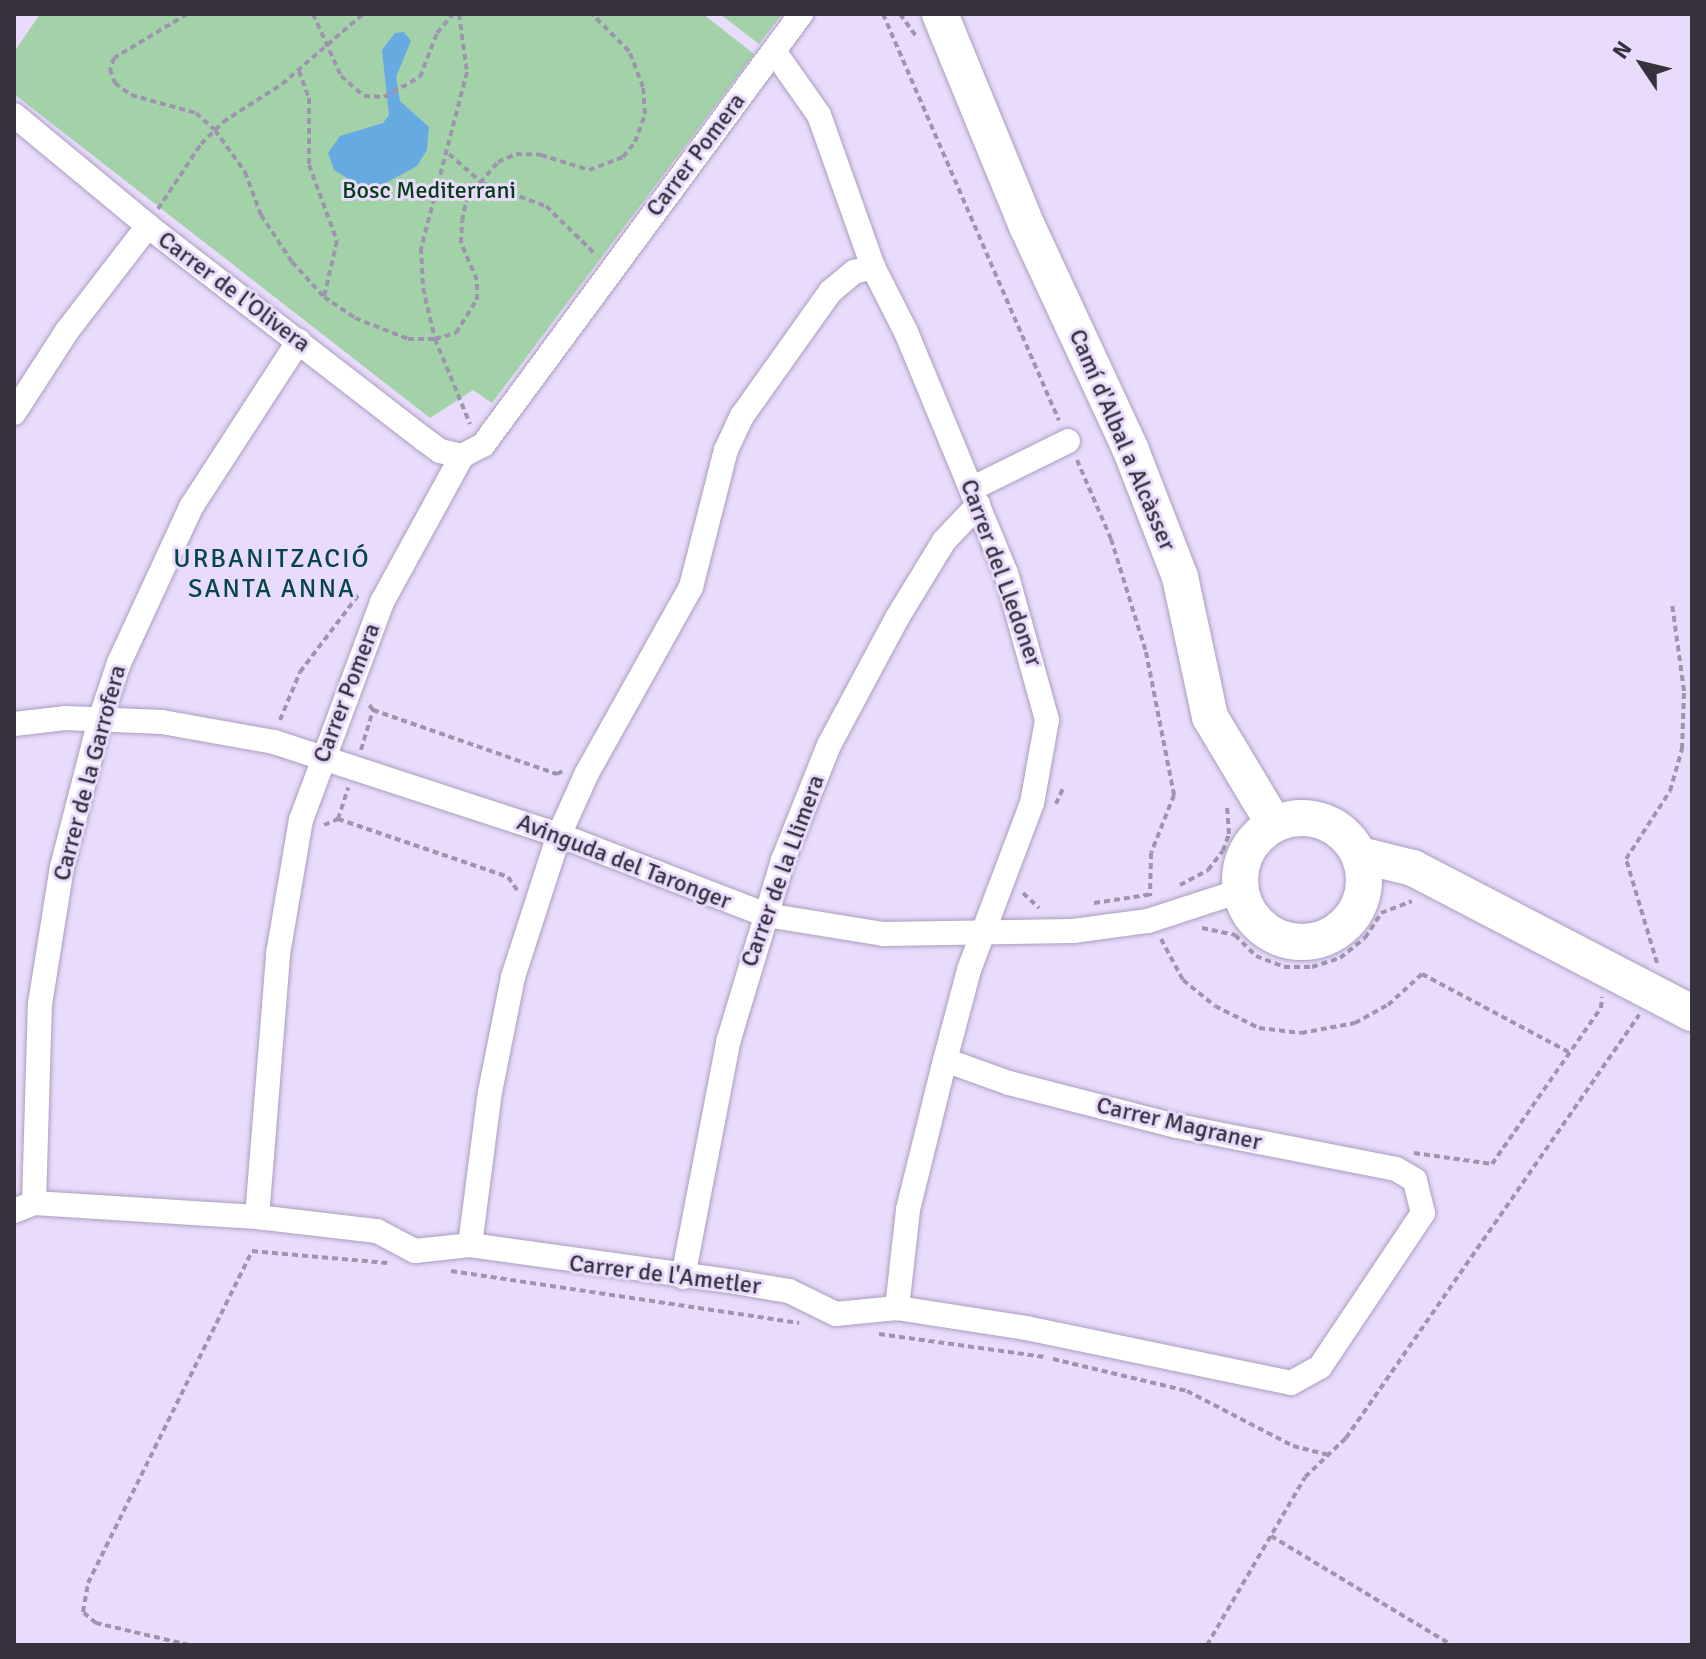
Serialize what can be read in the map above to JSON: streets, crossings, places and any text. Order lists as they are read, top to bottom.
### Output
{
  "streets": {
    "street": [
      "Carrer Pomera",
      "Carrer de l'Olivera",
      "Camí d'Albal a Alcàsser",
      "Carrer del Lledoner",
      "Carrer de la Garrofera",
      "Avinguda del Taronger",
      "Carrer de la Llimera",
      "Carrer Magraner",
      "Carrer de l'Ametler"
    ]
  },
  "crossings": [
    ["Carrer Pomera", "Carrer de l'Olivera"],
    ["Carrer Pomera", "Carrer del Lledoner"],
    ["Carrer Pomera", "Avinguda del Taronger"],
    ["Carrer Pomera", "Carrer de l'Ametler"],
    ["Carrer de l'Olivera", "Carrer de la Garrofera"],
    ["Camí d'Albal a Alcàsser", "Avinguda del Taronger"],
    ["Carrer del Lledoner", "Avinguda del Taronger"],
    ["Carrer del Lledoner", "Carrer de la Llimera"],
    ["Carrer del Lledoner", "Carrer Magraner"],
    ["Carrer del Lledoner", "Carrer de l'Ametler"],
    ["Carrer de la Garrofera", "Avinguda del Taronger"],
    ["Carrer de la Garrofera", "Carrer de l'Ametler"],
    ["Avinguda del Taronger", "Carrer de la Llimera"],
    ["Carrer de la Llimera", "Carrer de l'Ametler"],
    ["Carrer Magraner", "Carrer de l'Ametler"]
  ],
  "districts": ["URBANITZACIÓ SANTA ANNA"],
  "parks": ["Bosc Mediterrani"],
  "north": "top left"
}
